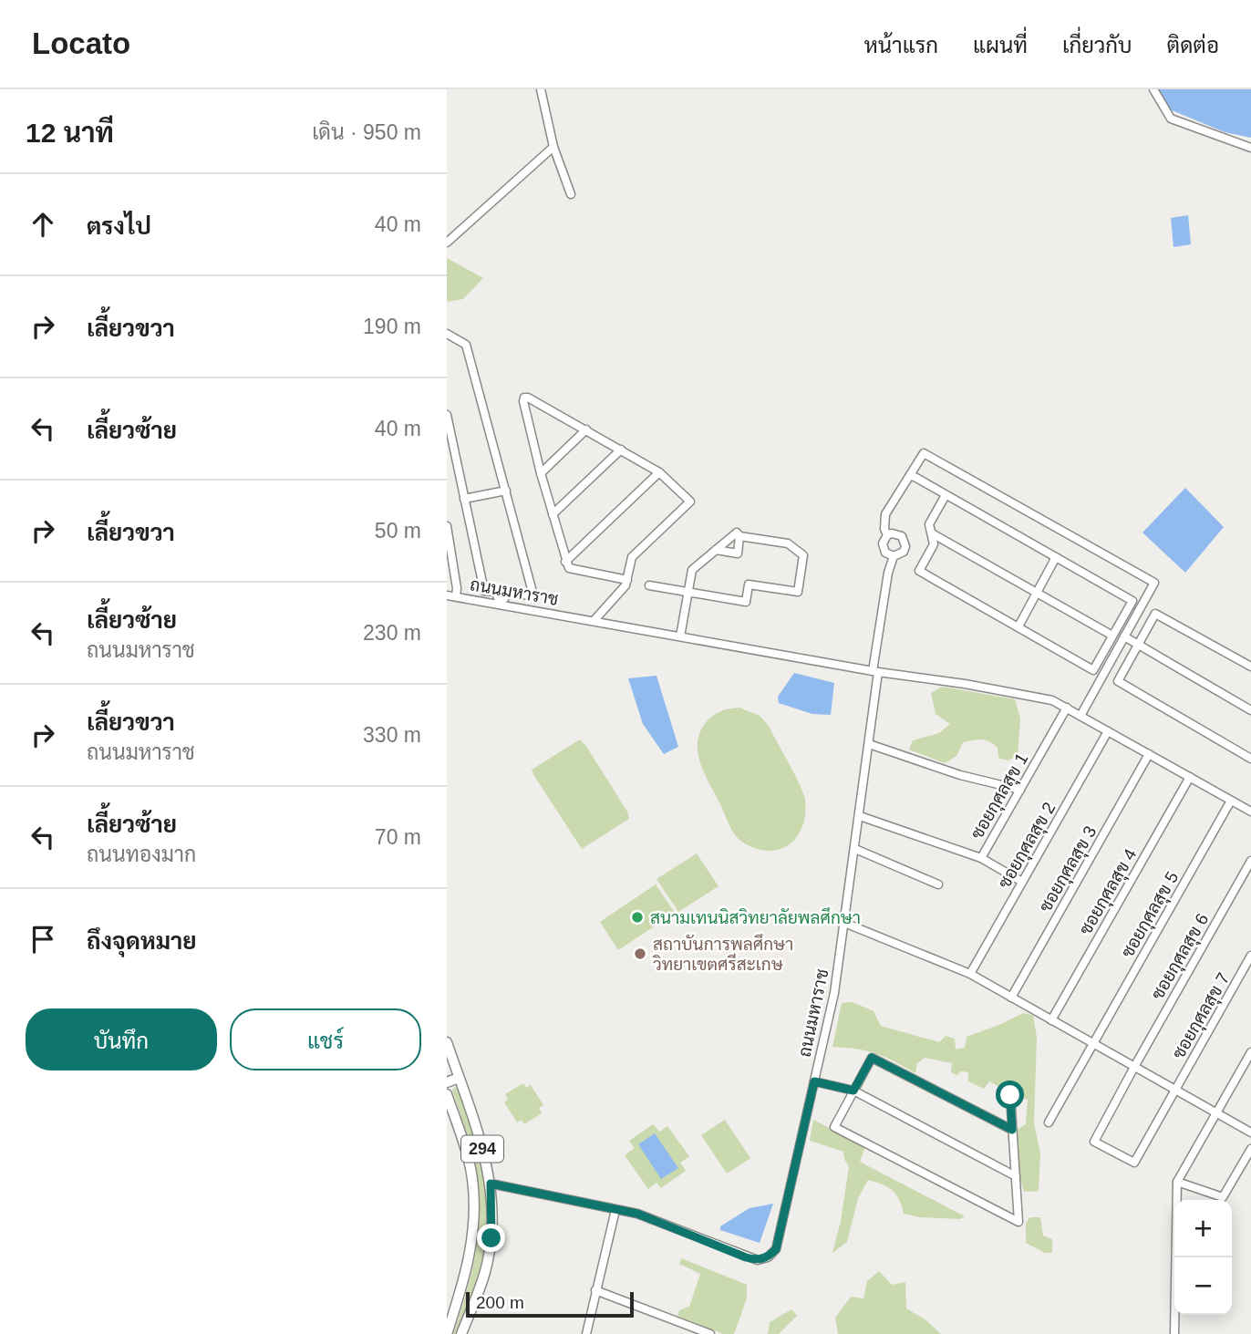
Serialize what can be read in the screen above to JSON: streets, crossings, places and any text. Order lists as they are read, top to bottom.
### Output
{
  "streets": {
    "main road": ["294"],
    "street": [
      "ถนนมหาราช",
      "ซอยกุศลสุข 1",
      "ซอยกุศลสุข 2",
      "ซอยกุศลสุข 3",
      "ซอยกุศลสุข 4",
      "ซอยกุศลสุข 5",
      "ซอยกุศลสุข 6",
      "ซอยกุศลสุข 7"
    ]
  },
  "crossings": [
    ["ถนนมหาราช", "ซอยกุศลสุข 1"],
    ["ถนนมหาราช", "ซอยกุศลสุข 2"],
    ["ถนนมหาราช", "ซอยกุศลสุข 3"],
    ["ถนนมหาราช", "ซอยกุศลสุข 4"],
    ["ถนนมหาราช", "ซอยกุศลสุข 5"],
    ["ถนนมหาราช", "294"],
    ["ซอยกุศลสุข 1", "ซอยกุศลสุข 2"],
    ["ซอยกุศลสุข 6", "ซอยกุศลสุข 7"]
  ],
  "places": ["สนามเทนนิสวิทยาลัยพลศึกษา", "สถาบันการพลศึกษา วิทยาเขตศรีสะเกษ"],
  "scale_bar": "200 m",
  "page": {
    "header": "Locato",
    "nav": [
      "หน้าแรก",
      "แผนที่",
      "เกี่ยวกับ",
      "ติดต่อ"
    ],
    "heading": ["12 นาที", "เดิน · 950 m"],
    "list": [
      ["ตรงไป", "40 m"],
      ["เลี้ยวขวา", "190 m"],
      ["เลี้ยวซ้าย", "40 m"],
      ["เลี้ยวขวา", "50 m"],
      ["เลี้ยวซ้าย", "ถนนมหาราช", "230 m"],
      ["เลี้ยวขวา", "ถนนมหาราช", "330 m"],
      ["เลี้ยวซ้าย", "ถนนทองมาก", "70 m"],
      "ถึงจุดหมาย"
    ],
    "buttons": ["บันทึก", "แชร์"],
    "map_buttons": ["+", "−"],
    "scale": "200 m"
  }
}
